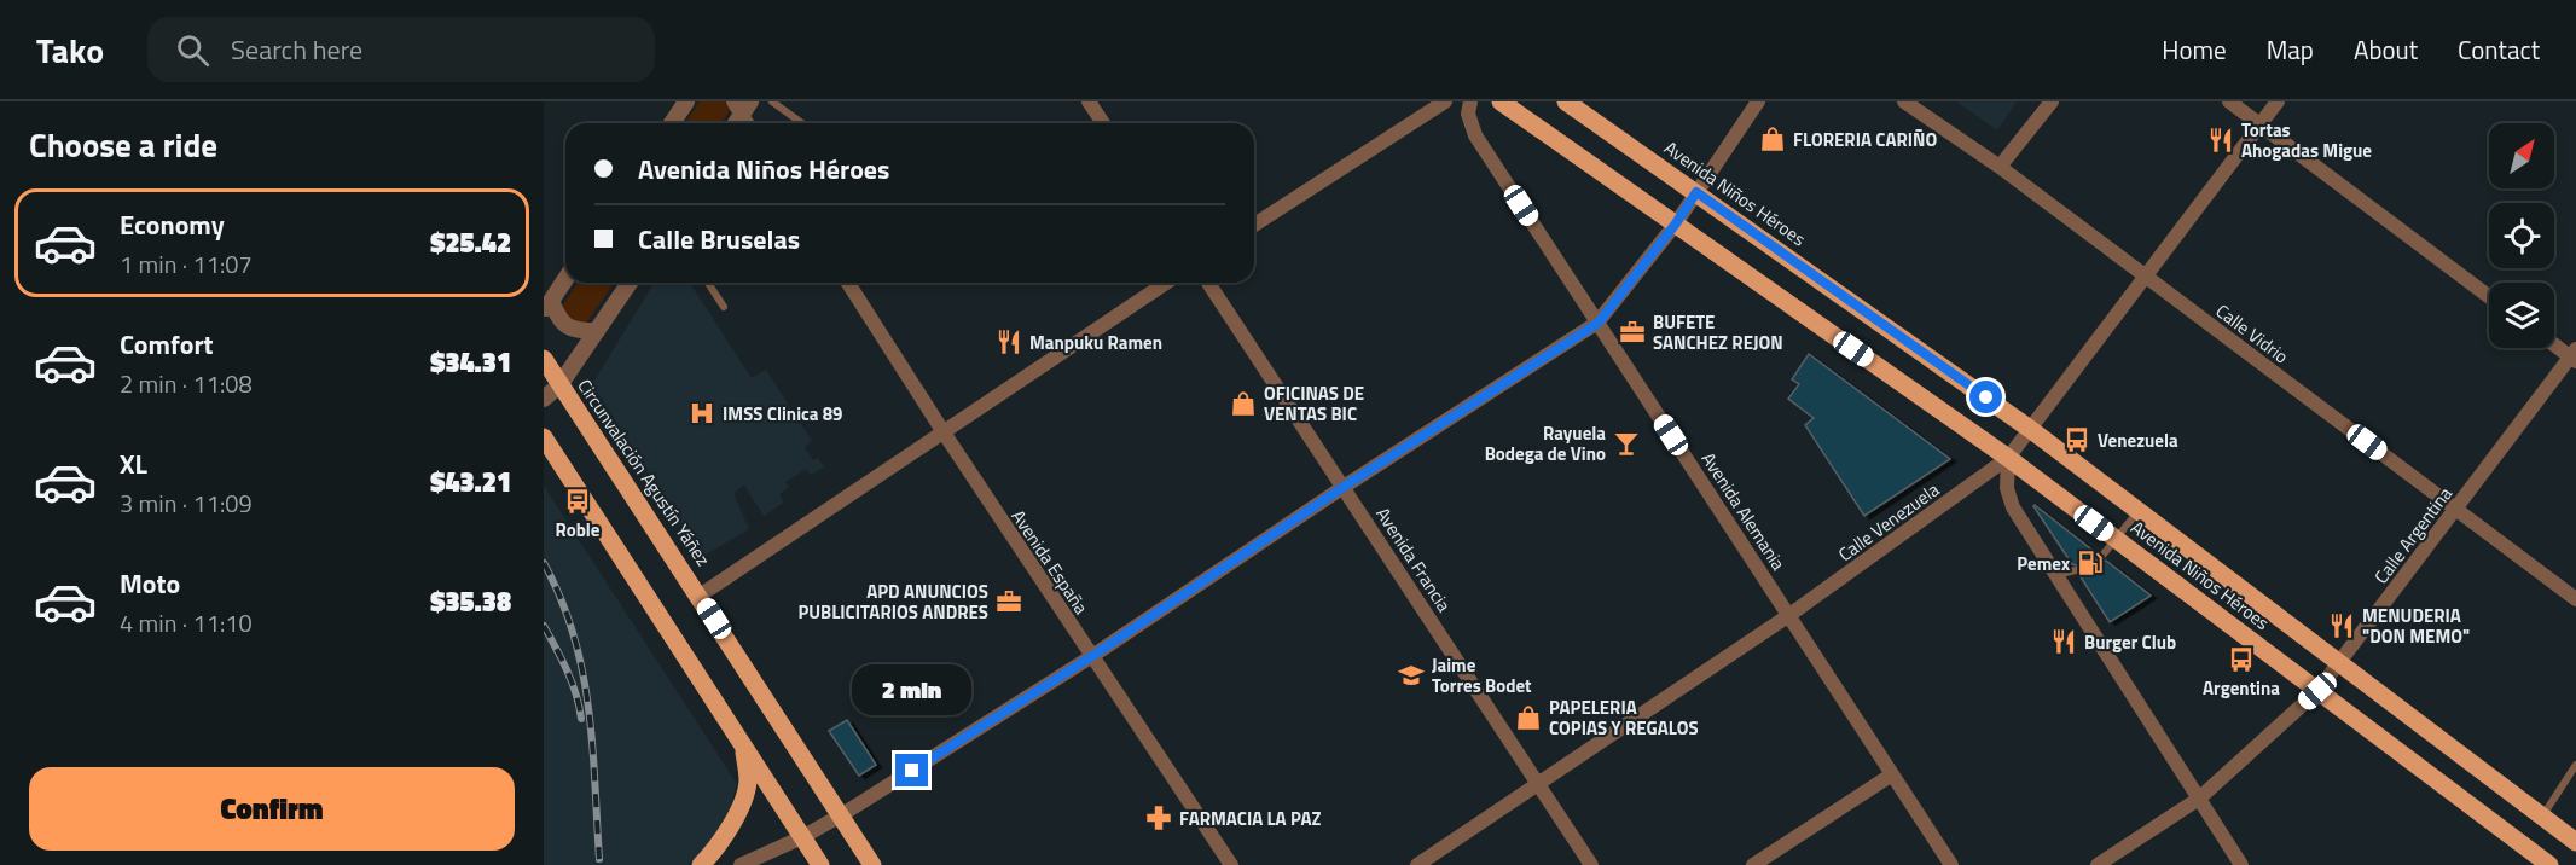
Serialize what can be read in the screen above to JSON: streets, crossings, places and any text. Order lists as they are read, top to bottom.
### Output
{
  "streets": {
    "main road": ["Avenida Niños Héroes", "Circunvalación Agustín Yáñez"],
    "street": [
      "Calle Vidrio",
      "Avenida Alemania",
      "Calle Venezuela",
      "Calle Argentina",
      "Avenida Francia",
      "Avenida España"
    ]
  },
  "crossings": [
    ["Avenida Niños Héroes", "Calle Venezuela"],
    ["Avenida Niños Héroes", "Calle Argentina"],
    ["Calle Vidrio", "Calle Venezuela"],
    ["Calle Vidrio", "Calle Argentina"],
    ["Avenida Alemania", "Calle Venezuela"],
    ["Calle Venezuela", "Avenida Francia"]
  ],
  "places": {
    "shop": ["FLORERIA CARIÑO", "OFICINAS DE VENTAS BIC", "PAPELERIA COPIAS Y REGALOS"],
    "restaurant": [
      "Tortas Ahogadas Migue",
      "Manpuku Ramen",
      "MENUDERIA \"DON MEMO\"",
      "Burger Club"
    ],
    "office": ["BUFETE SANCHEZ REJON", "APD ANUNCIOS PUBLICITARIOS ANDRES"],
    "hospital": ["IMSS Clinica 89"],
    "bus stop": ["Venezuela", "Roble", "Argentina"],
    "bar": ["Rayuela Bodega de Vino"],
    "fuel station": ["Pemex"],
    "school or university": ["Jaime Torres Bodet"],
    "pharmacy": ["FARMACIA LA PAZ"]
  },
  "north": "top right",
  "page": {
    "header": "Tako",
    "search": "Search here",
    "nav": [
      "Home",
      "Map",
      "About",
      "Contact"
    ],
    "heading": "Choose a ride",
    "banner": ["Avenida Niños Héroes", "Calle Bruselas"],
    "list": [
      {
        "name": "Economy",
        "note": "1 min · 11:07",
        "value": "$25.42"
      },
      {
        "name": "Comfort",
        "note": "2 min · 11:08",
        "value": "$34.31"
      },
      {
        "name": "XL",
        "note": "3 min · 11:09",
        "value": "$43.21"
      },
      {
        "name": "Moto",
        "note": "4 min · 11:10",
        "value": "$35.38"
      }
    ],
    "bubble": "2 min",
    "buttons": "Confirm"
  }
}
